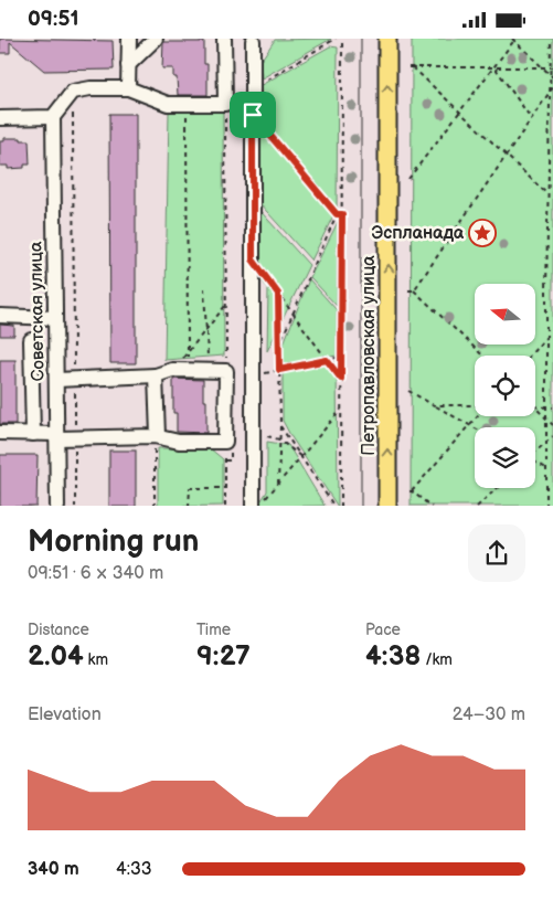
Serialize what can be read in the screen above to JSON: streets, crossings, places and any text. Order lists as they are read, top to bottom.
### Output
{
  "streets": {
    "main road": ["Петропавловская улица"],
    "street": ["Советская улица"]
  },
  "one_way": ["Петропавловская улица"],
  "places": {
    "place": ["Эспланада"]
  },
  "north": "left",
  "page": {
    "status": "09:51",
    "heading": ["Morning run", "09:51 · 6 × 340 m"],
    "stats": [
      ["Distance", "2.04 km"],
      ["Time", "9:27"],
      ["Pace", "4:38 /km"]
    ],
    "chart": ["Elevation", "24–30 m"],
    "list": [
      {
        "name": "340 m",
        "note": "4:33"
      }
    ]
  }
}
